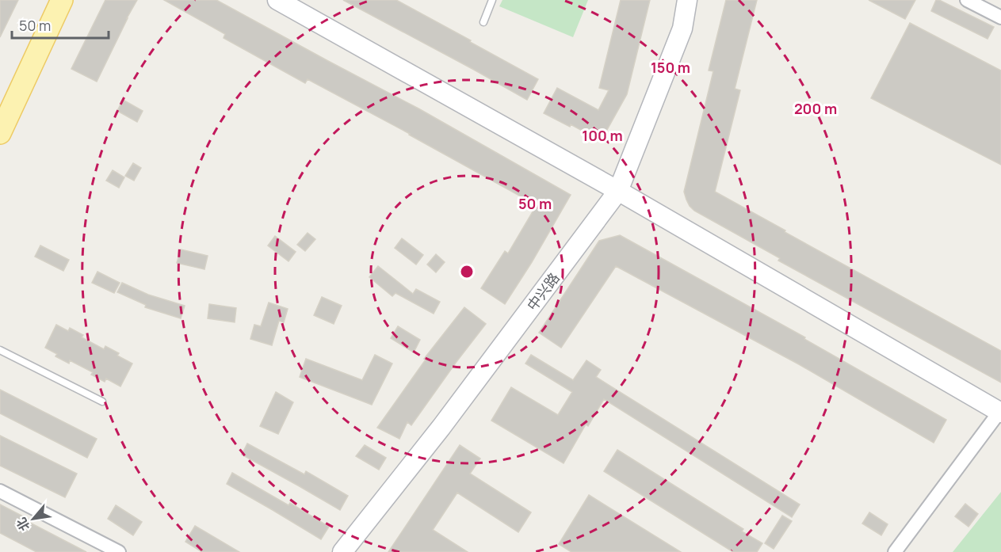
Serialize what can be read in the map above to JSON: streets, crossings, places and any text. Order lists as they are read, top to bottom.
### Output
{
  "streets": {
    "main road": ["中兴路"]
  },
  "scale_bar": "50 m",
  "north": "bottom left",
  "rings": [
    "150 m",
    "200 m",
    "100 m",
    "50 m"
  ]
}
